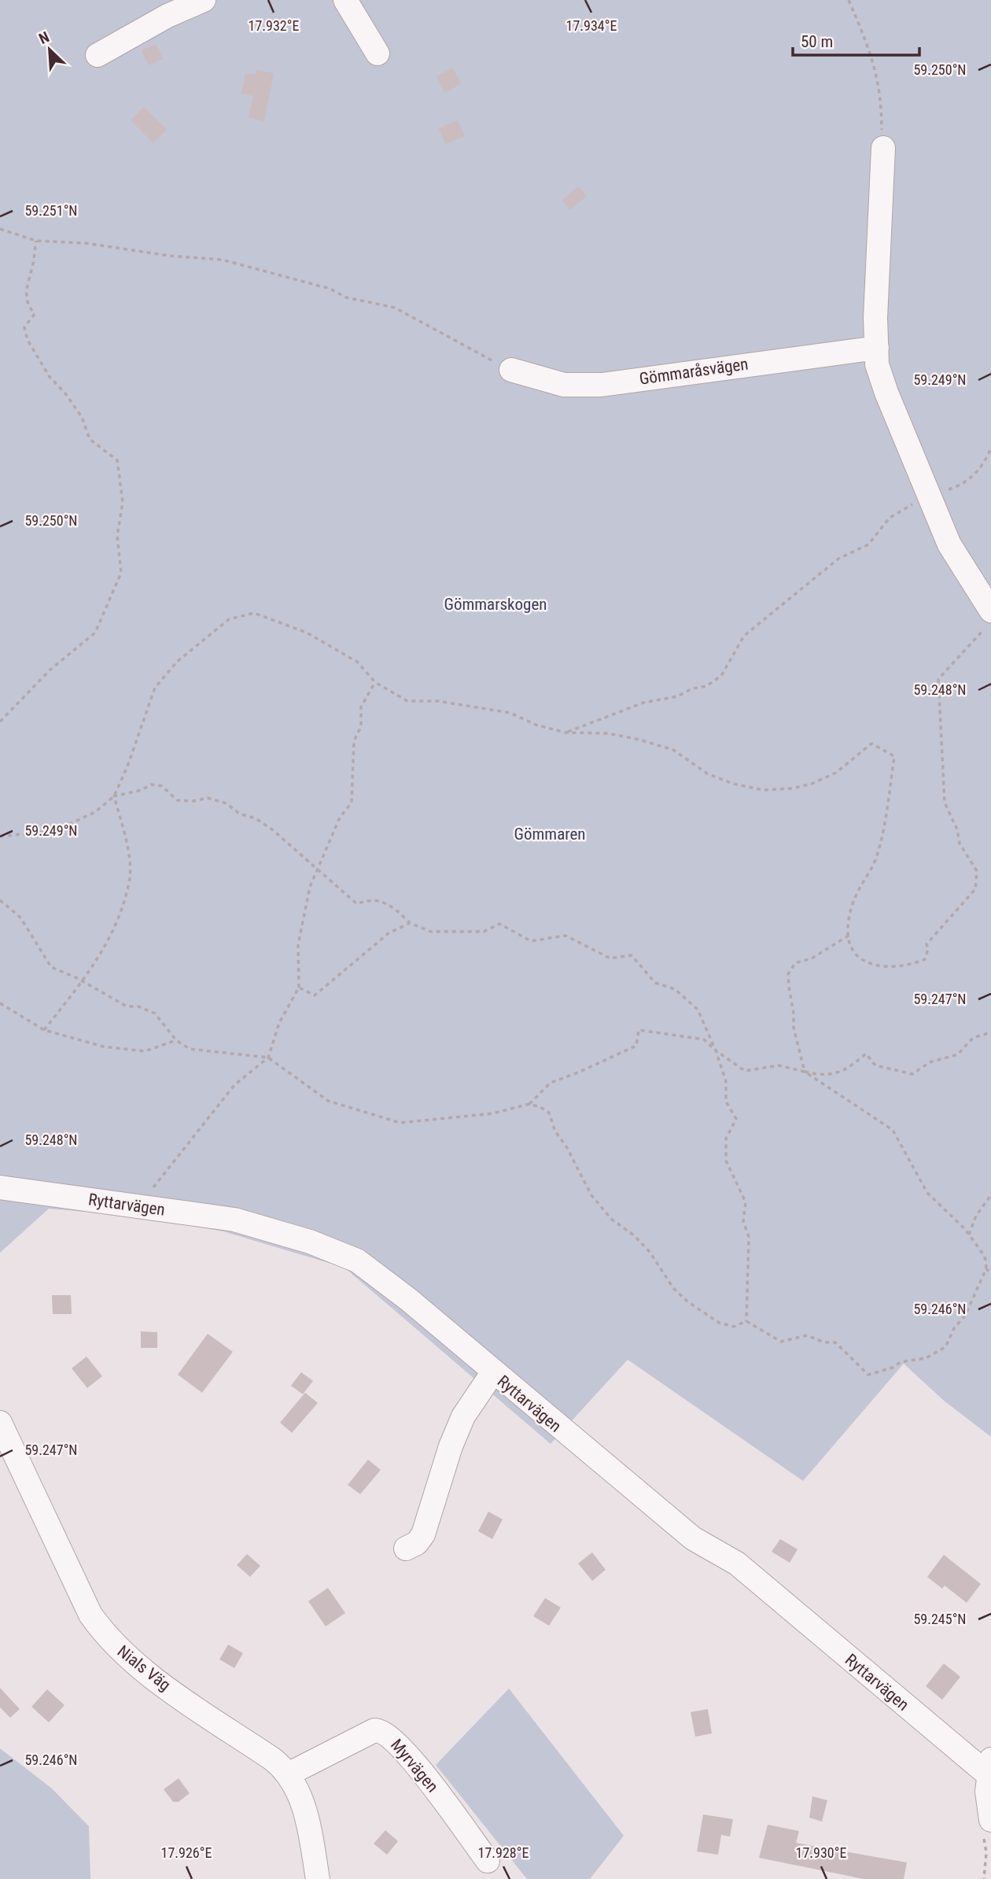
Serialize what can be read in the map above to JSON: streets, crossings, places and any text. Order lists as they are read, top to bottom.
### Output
{
  "streets": {
    "street": [
      "Gömmaråsvägen",
      "Ryttarvägen",
      "Nials Väg",
      "Myrvägen"
    ]
  },
  "crossings": [
    ["Nials Väg", "Myrvägen"]
  ],
  "parks": ["Gömmarskogen", "Gömmaren"],
  "scale_bar": "50 m",
  "north": "top left",
  "coordinates": [
    "17.932°E",
    "17.934°E",
    "59.250°N",
    "59.251°N",
    "59.249°N",
    "59.248°N",
    "59.247°N",
    "59.246°N",
    "59.245°N",
    "17.926°E",
    "17.928°E",
    "17.930°E"
  ]
}
